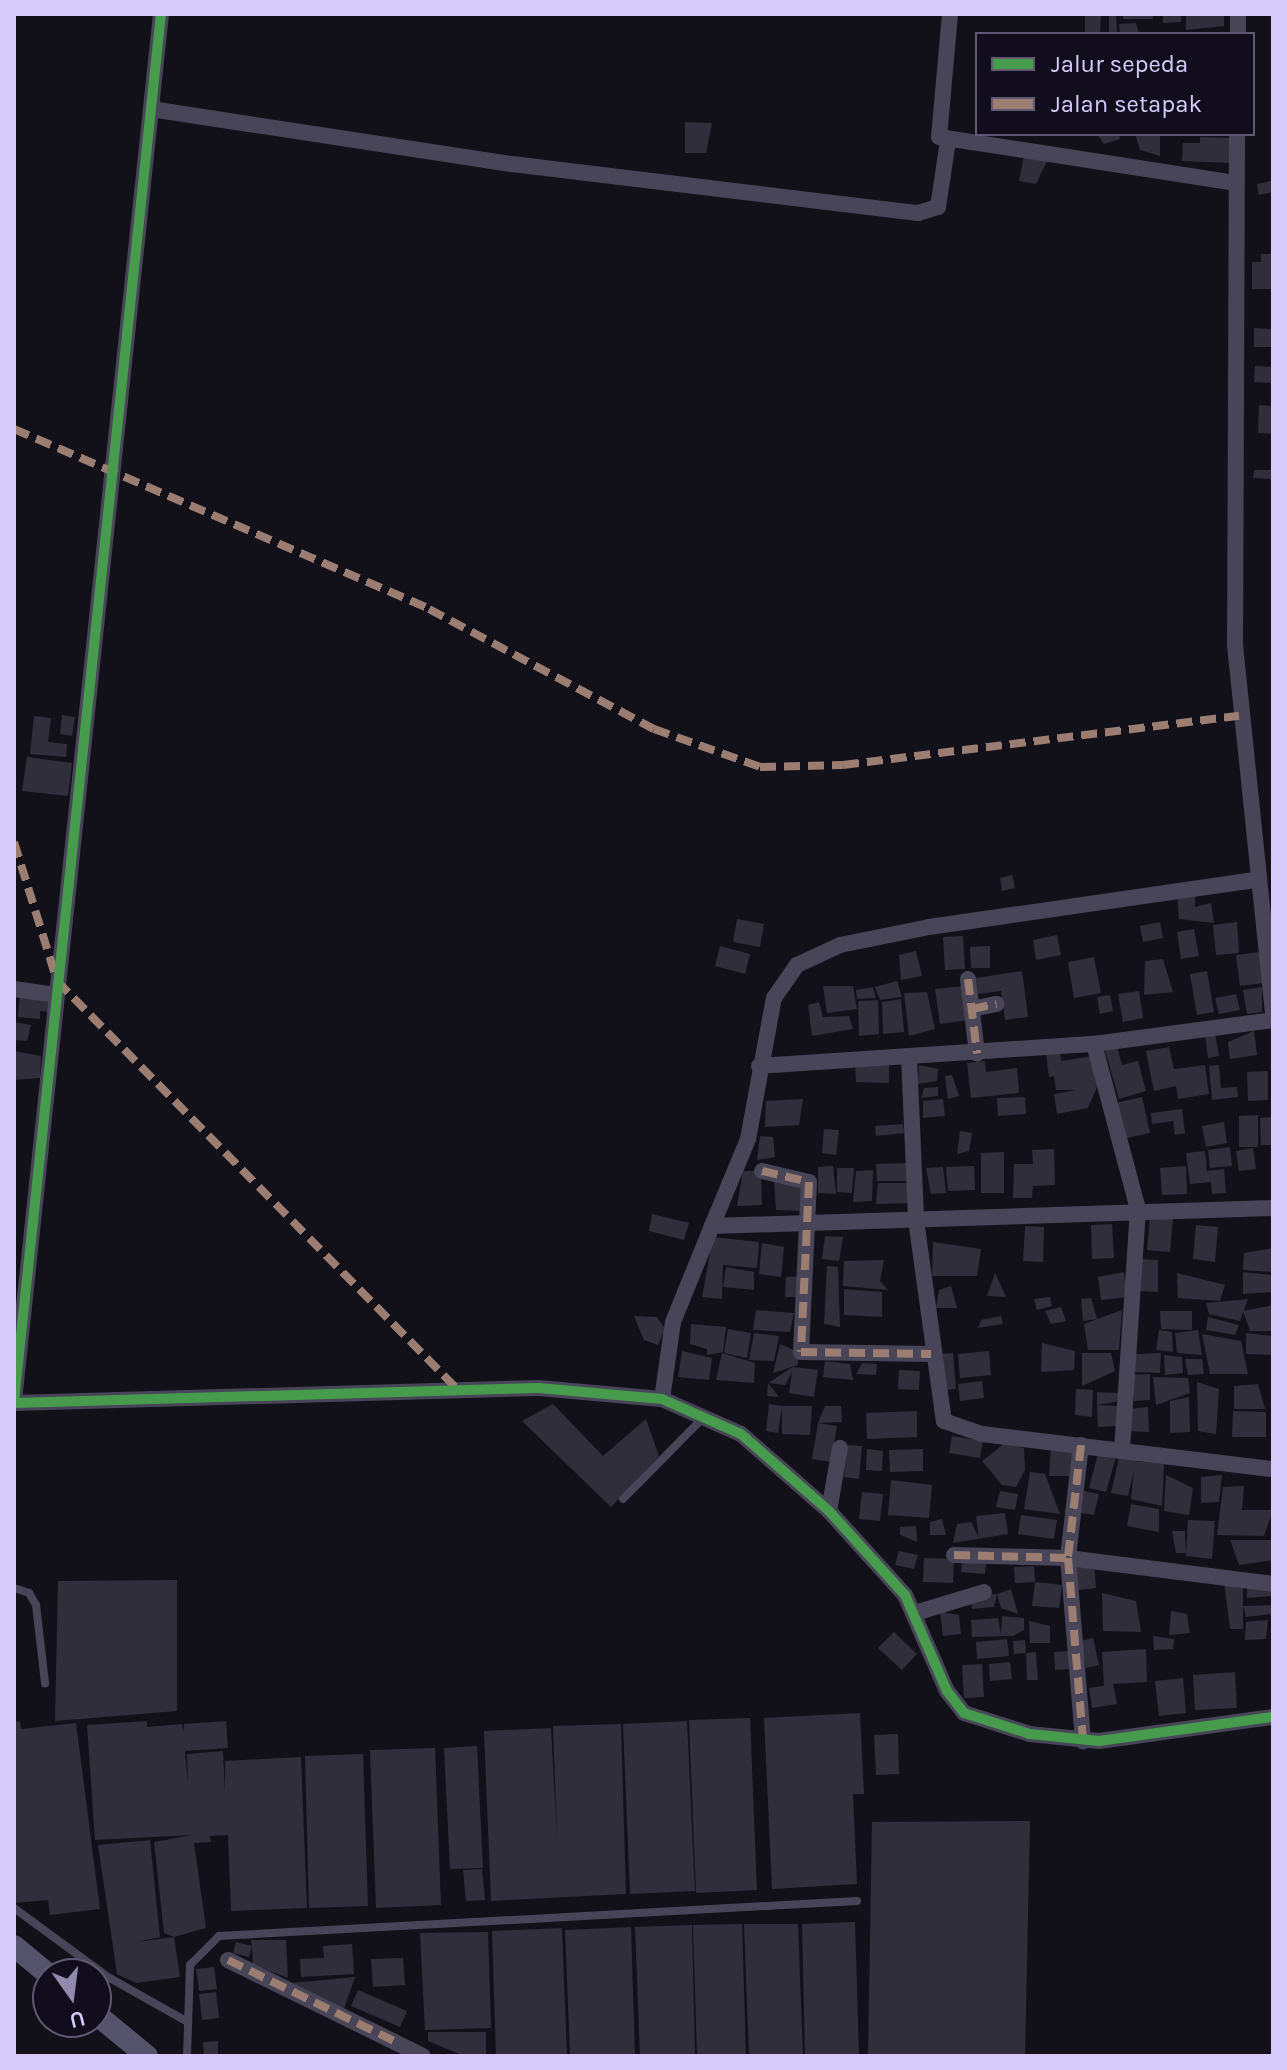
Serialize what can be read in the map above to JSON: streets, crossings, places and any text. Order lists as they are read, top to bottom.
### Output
{
  "legend": ["Jalur sepeda", "Jalan setapak"],
  "north": "bottom"
}
